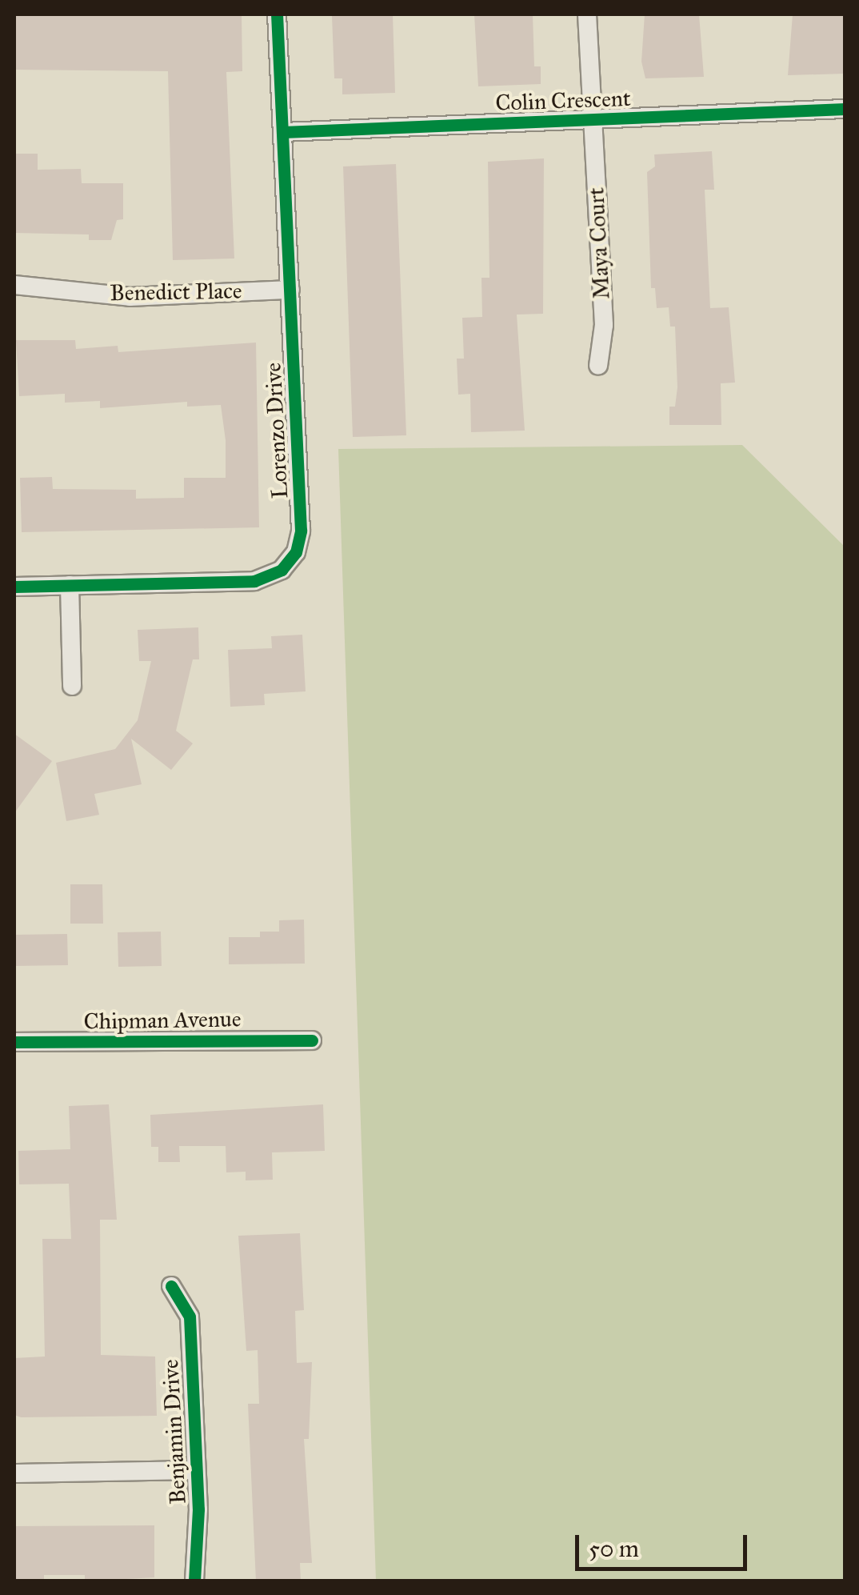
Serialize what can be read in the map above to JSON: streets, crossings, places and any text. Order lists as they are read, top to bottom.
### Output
{
  "streets": {
    "street": [
      "Colin Crescent",
      "Maya Court",
      "Benedict Place",
      "Lorenzo Drive",
      "Chipman Avenue",
      "Benjamin Drive"
    ]
  },
  "crossings": [
    ["Colin Crescent", "Maya Court"],
    ["Colin Crescent", "Lorenzo Drive"],
    ["Benedict Place", "Lorenzo Drive"]
  ],
  "scale_bar": "50 m"
}
